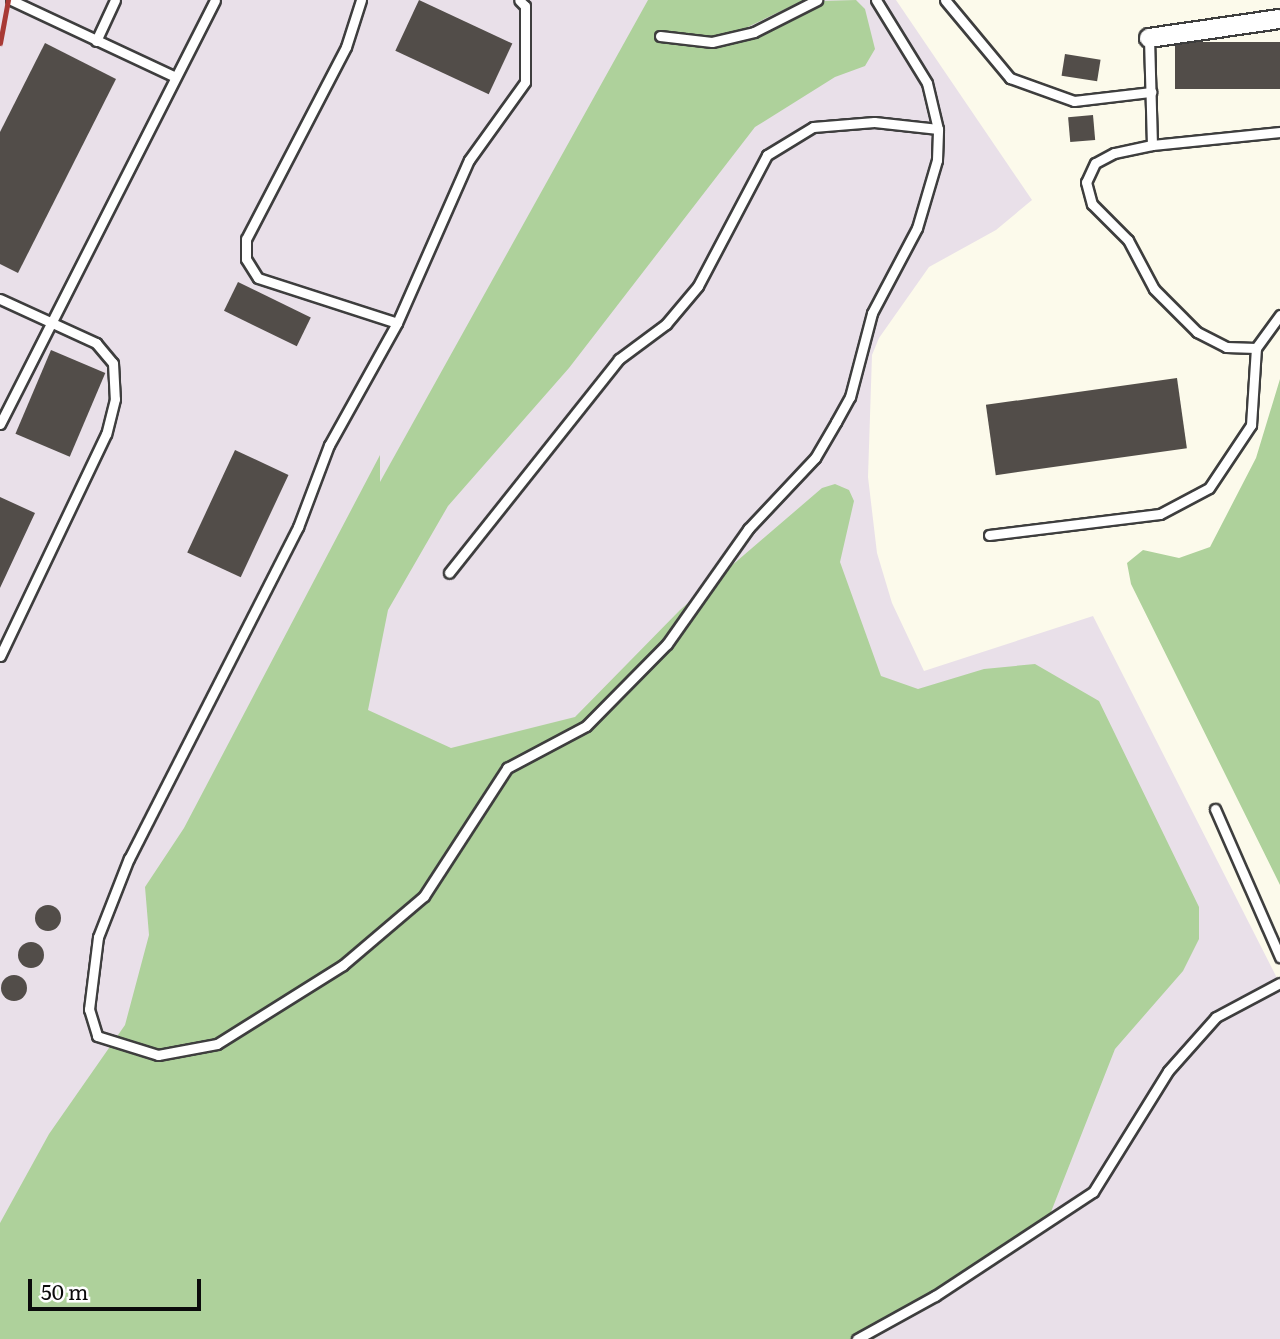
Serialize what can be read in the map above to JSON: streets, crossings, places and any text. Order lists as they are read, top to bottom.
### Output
{
  "scale_bar": "50 m"
}
